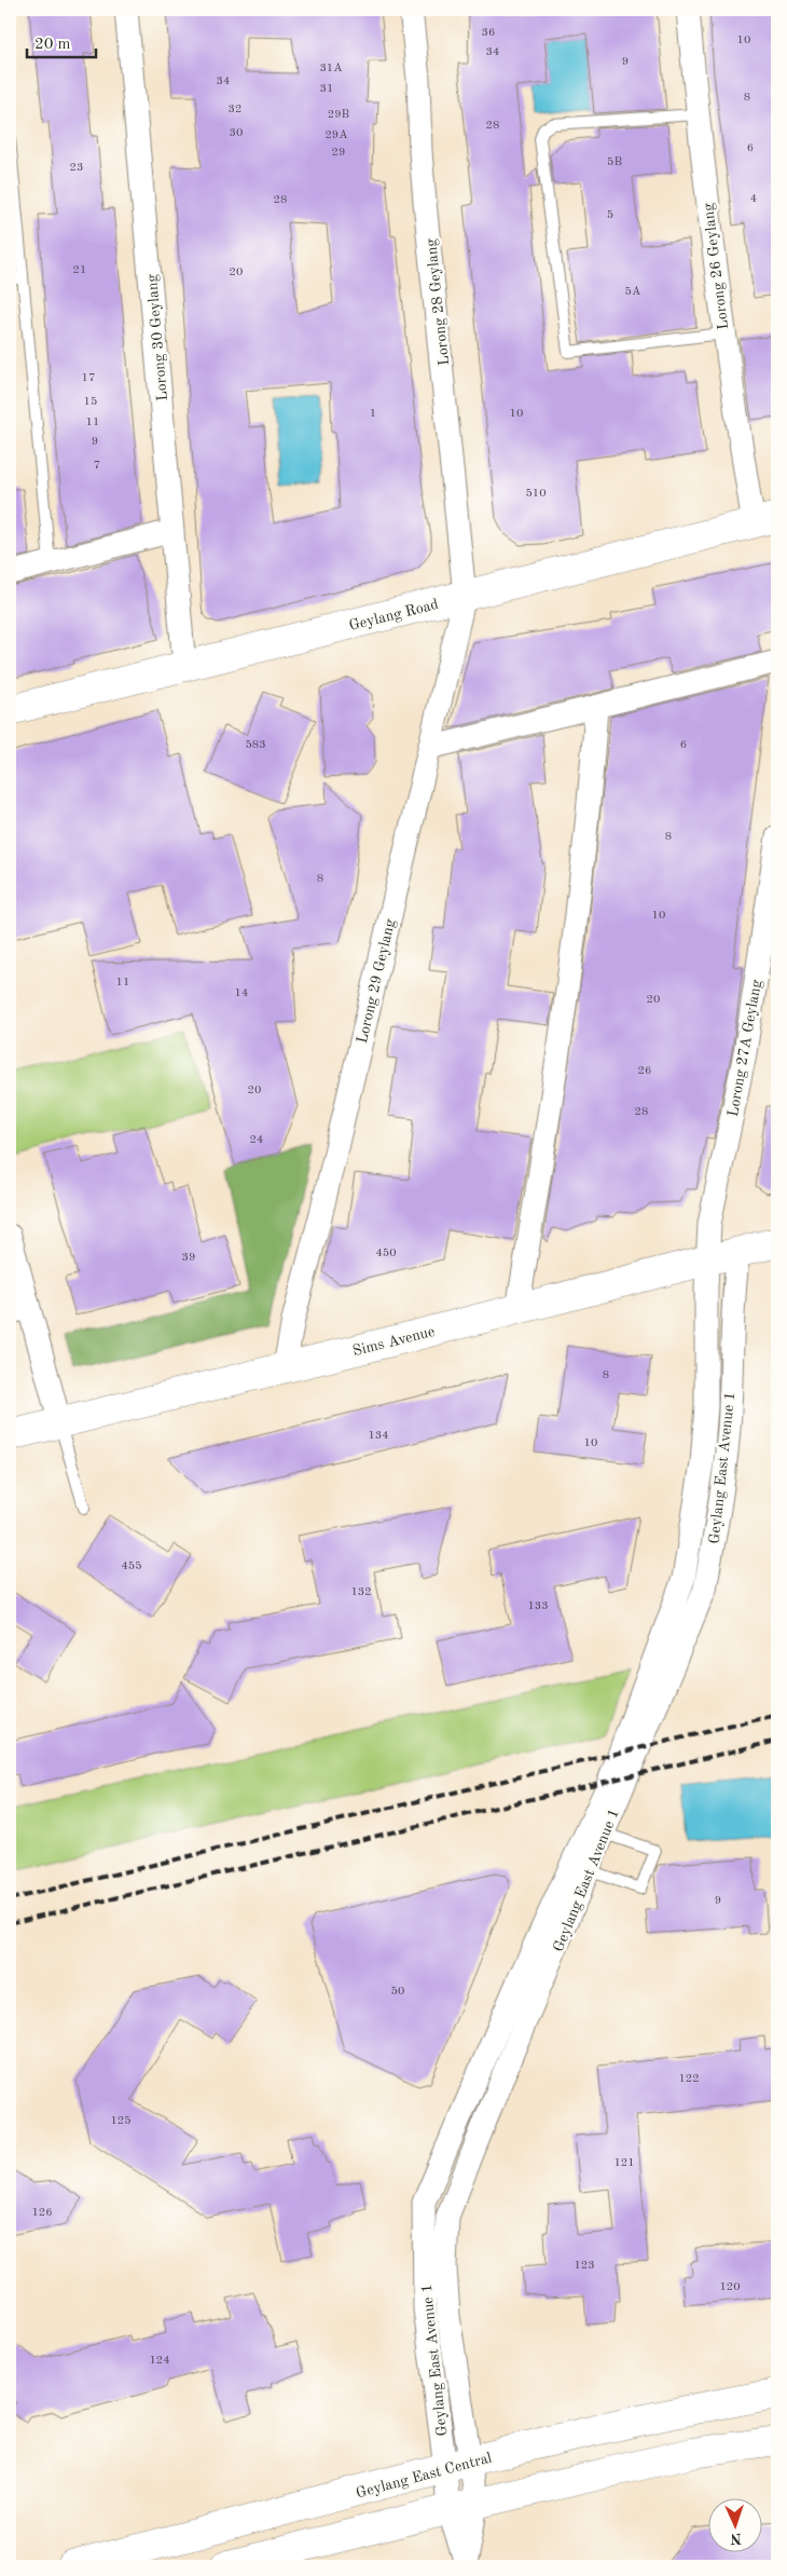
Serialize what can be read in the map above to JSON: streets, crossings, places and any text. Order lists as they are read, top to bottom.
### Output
{
  "streets": {
    "main road": ["Geylang Road", "Sims Avenue", "Geylang East Central"],
    "street": [
      "Lorong 26 Geylang",
      "Lorong 28 Geylang",
      "Lorong 30 Geylang",
      "Lorong 29 Geylang",
      "Lorong 27A Geylang",
      "Geylang East Avenue 1"
    ]
  },
  "crossings": [
    ["Lorong 26 Geylang", "Geylang Road"],
    ["Lorong 28 Geylang", "Geylang Road"],
    ["Lorong 28 Geylang", "Lorong 29 Geylang"],
    ["Lorong 30 Geylang", "Geylang Road"],
    ["Geylang Road", "Lorong 29 Geylang"],
    ["Lorong 29 Geylang", "Sims Avenue"],
    ["Lorong 27A Geylang", "Sims Avenue"],
    ["Lorong 27A Geylang", "Geylang East Avenue 1"],
    ["Sims Avenue", "Geylang East Avenue 1"],
    ["Geylang East Avenue 1", "Geylang East Central"]
  ],
  "house_numbers": [
    "36",
    "10",
    "34",
    "9",
    "31A",
    "34",
    "31",
    "8",
    "32",
    "29B",
    "28",
    "30",
    "29A",
    "6",
    "29",
    "5B",
    "23",
    "4",
    "28",
    "5",
    "21",
    "20",
    "5A",
    "17",
    "15",
    "1",
    "10",
    "11",
    "9",
    "7",
    "510",
    "583",
    "6",
    "8",
    "8",
    "10",
    "11",
    "14",
    "20",
    "26",
    "20",
    "28",
    "24",
    "450",
    "39",
    "8",
    "134",
    "10",
    "455",
    "132",
    "133",
    "9",
    "50",
    "122",
    "125",
    "121",
    "126",
    "123",
    "120",
    "124"
  ],
  "scale_bar": "20 m",
  "north": "bottom"
}
